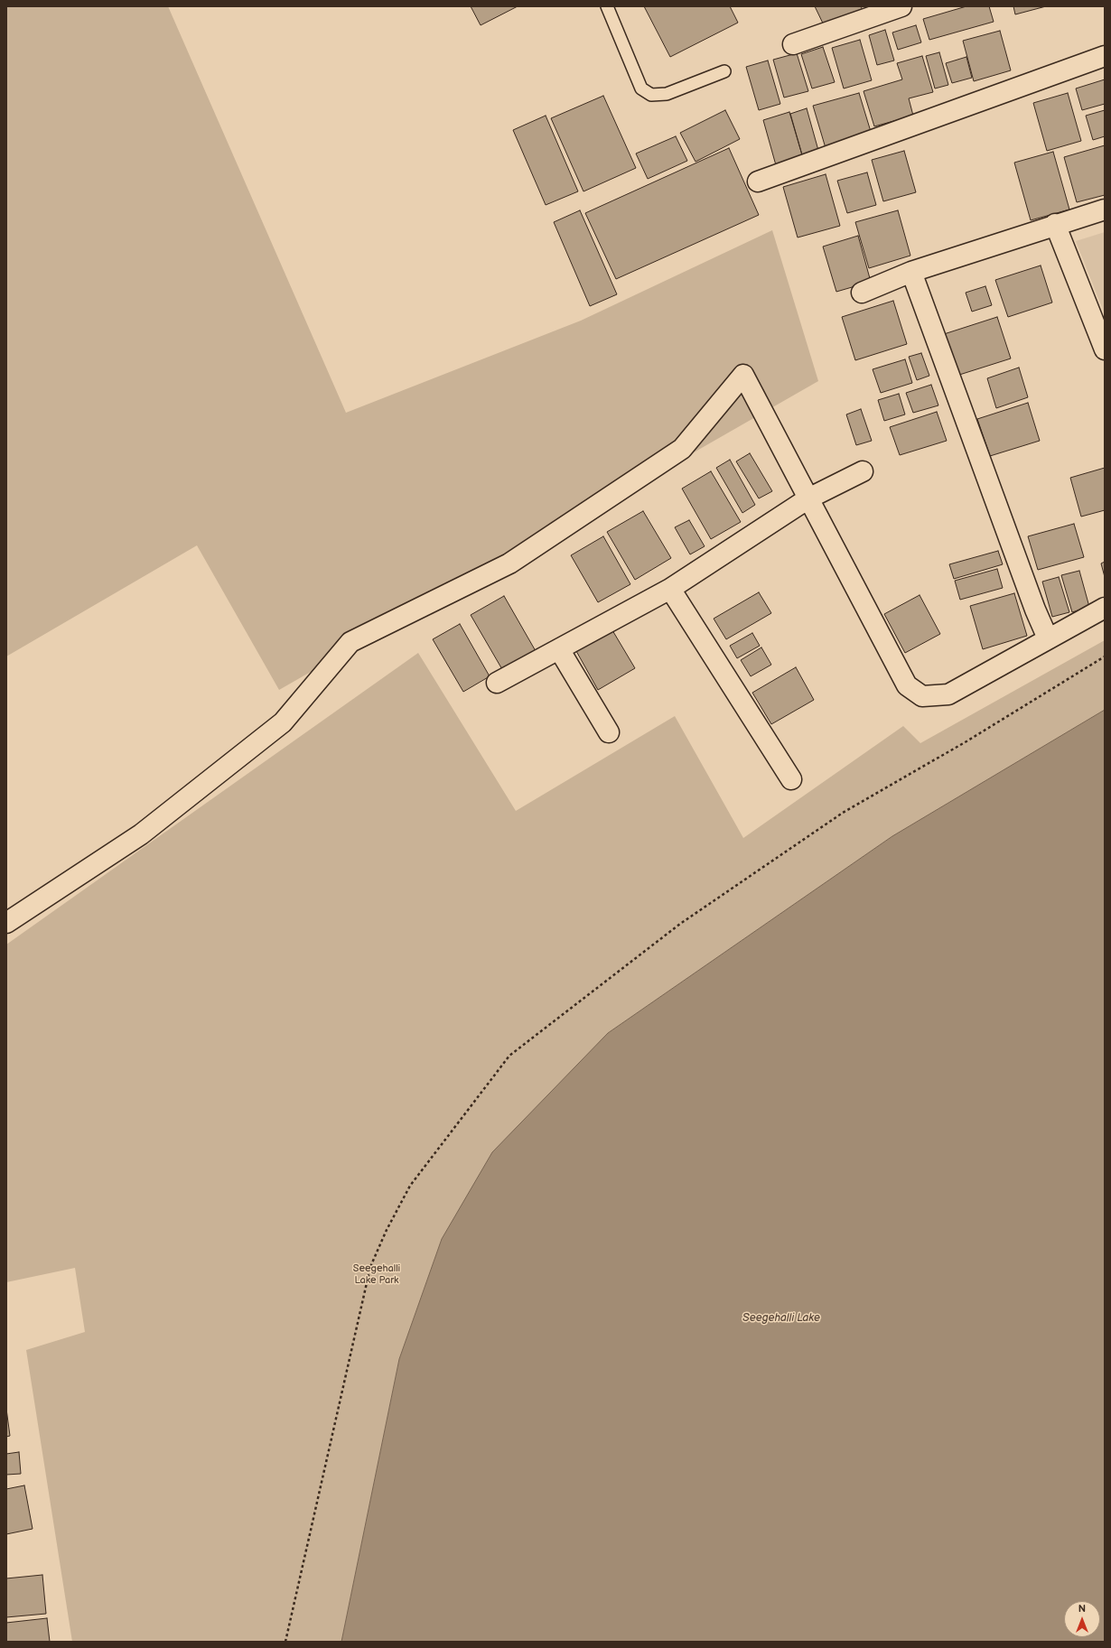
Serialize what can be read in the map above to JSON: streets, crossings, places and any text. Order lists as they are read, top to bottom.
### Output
{
  "water": ["Seegehalli Lake"],
  "parks": ["Seegehalli Lake Park"],
  "north": "top"
}
